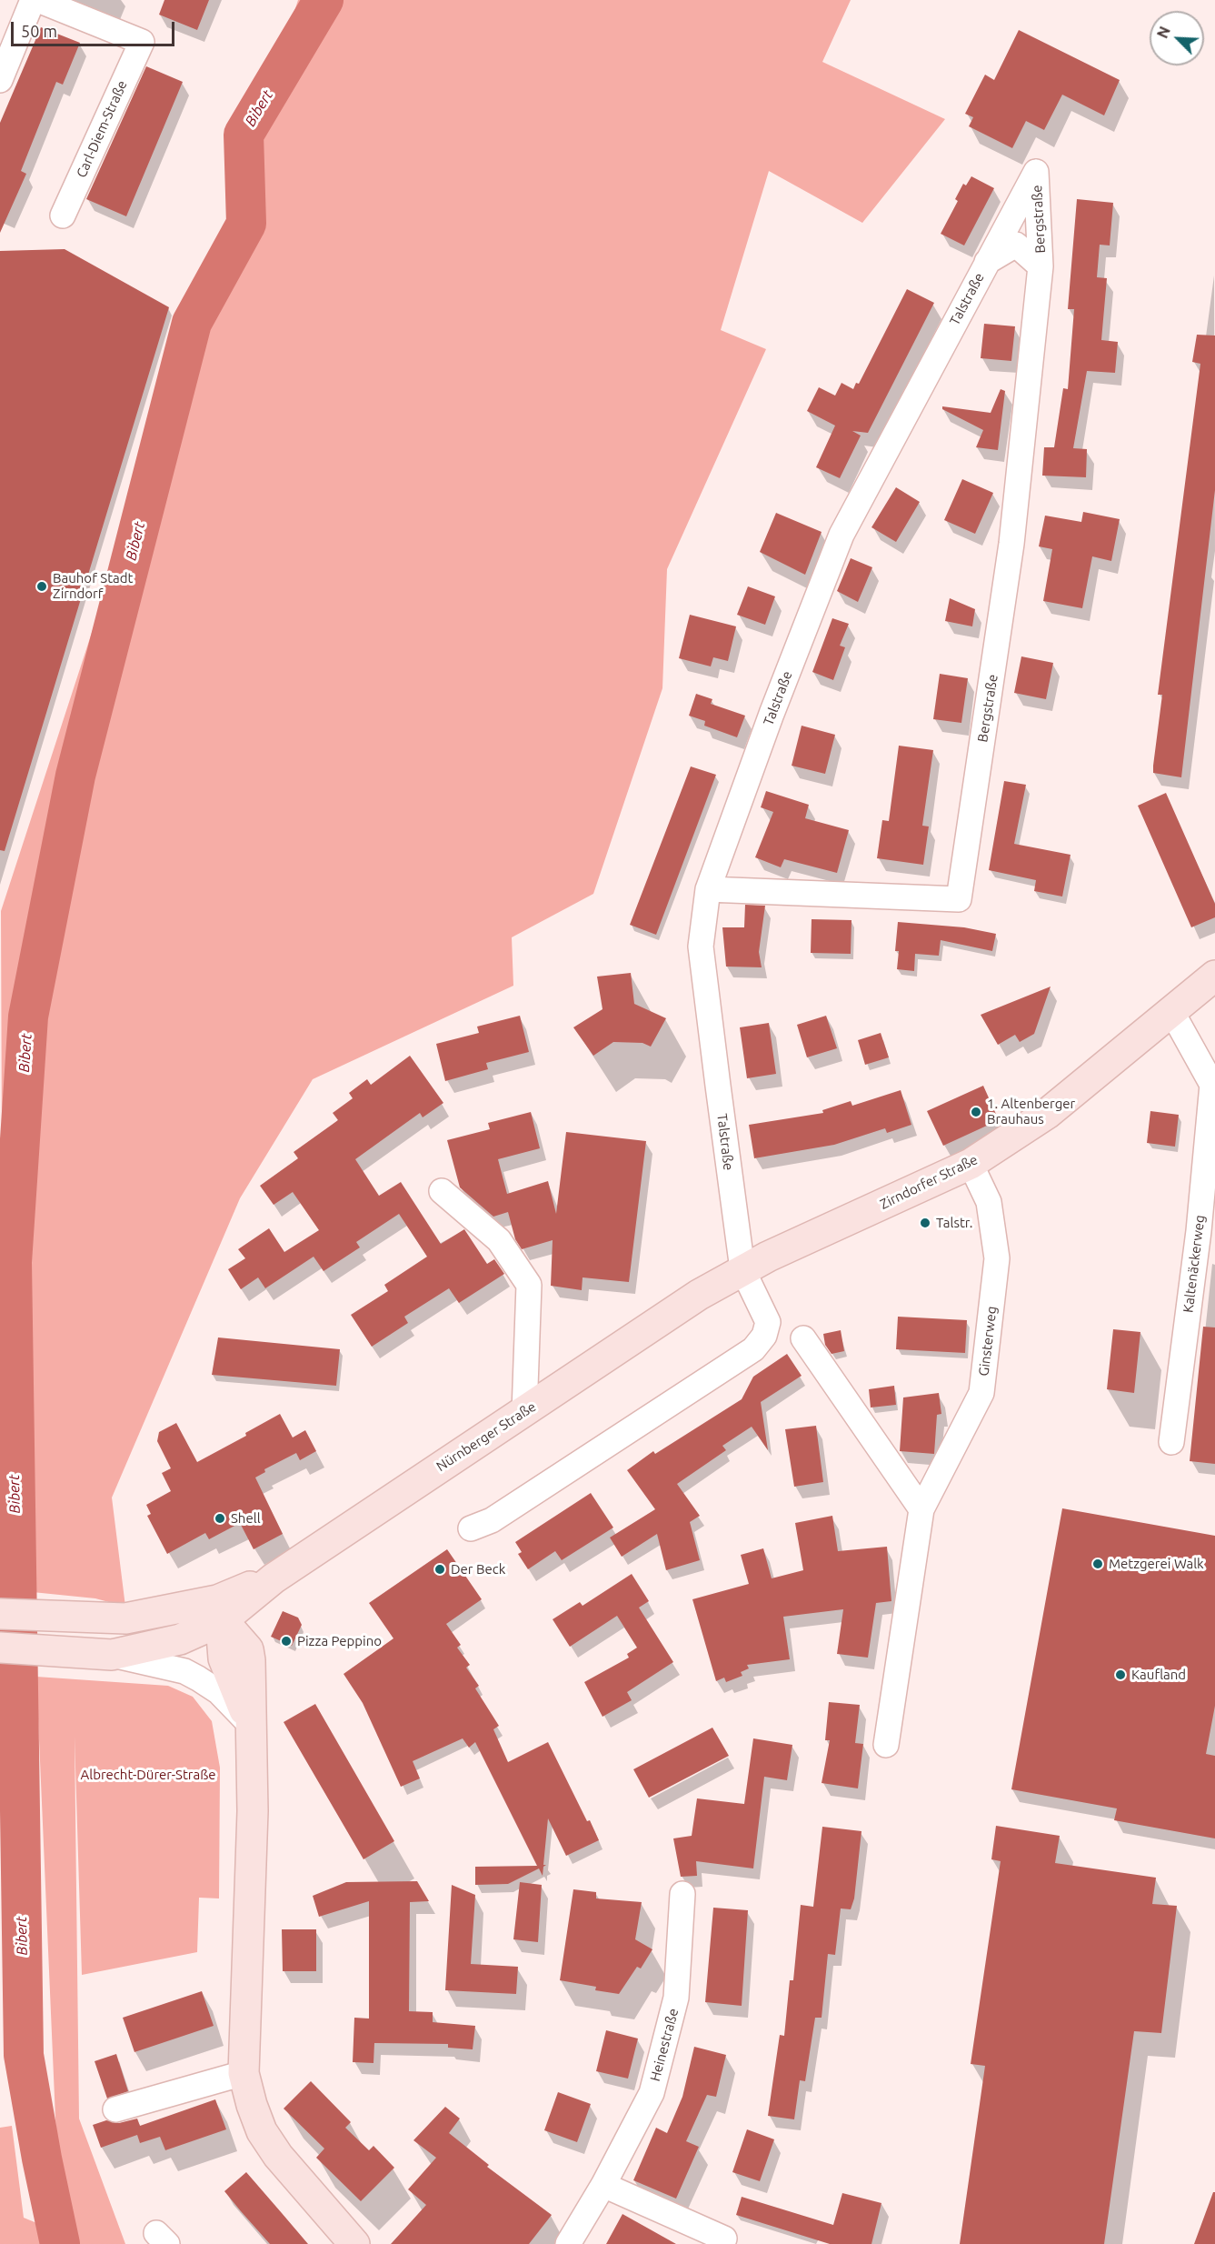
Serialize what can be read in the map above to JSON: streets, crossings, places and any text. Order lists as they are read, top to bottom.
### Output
{
  "streets": {
    "main road": ["Zirndorfer Straße", "Nürnberger Straße"],
    "street": [
      "Carl-Diem-Straße",
      "Bergstraße",
      "Talstraße",
      "Kaltenäckerweg",
      "Ginsterweg",
      "Heinestraße"
    ]
  },
  "crossings": [
    ["Bergstraße", "Talstraße"],
    ["Talstraße", "Zirndorfer Straße"],
    ["Zirndorfer Straße", "Ginsterweg"],
    ["Zirndorfer Straße", "Nürnberger Straße"]
  ],
  "water": ["Bibert"],
  "parks": ["Albrecht-Dürer-Straße"],
  "places": [
    "Bauhof Stadt Zirndorf",
    "1. Altenberger Brauhaus",
    "Talstr.",
    "Shell",
    "Metzgerei Walk",
    "Der Beck",
    "Pizza Peppino",
    "Kaufland"
  ],
  "scale_bar": "50 m",
  "north": "top left"
}
